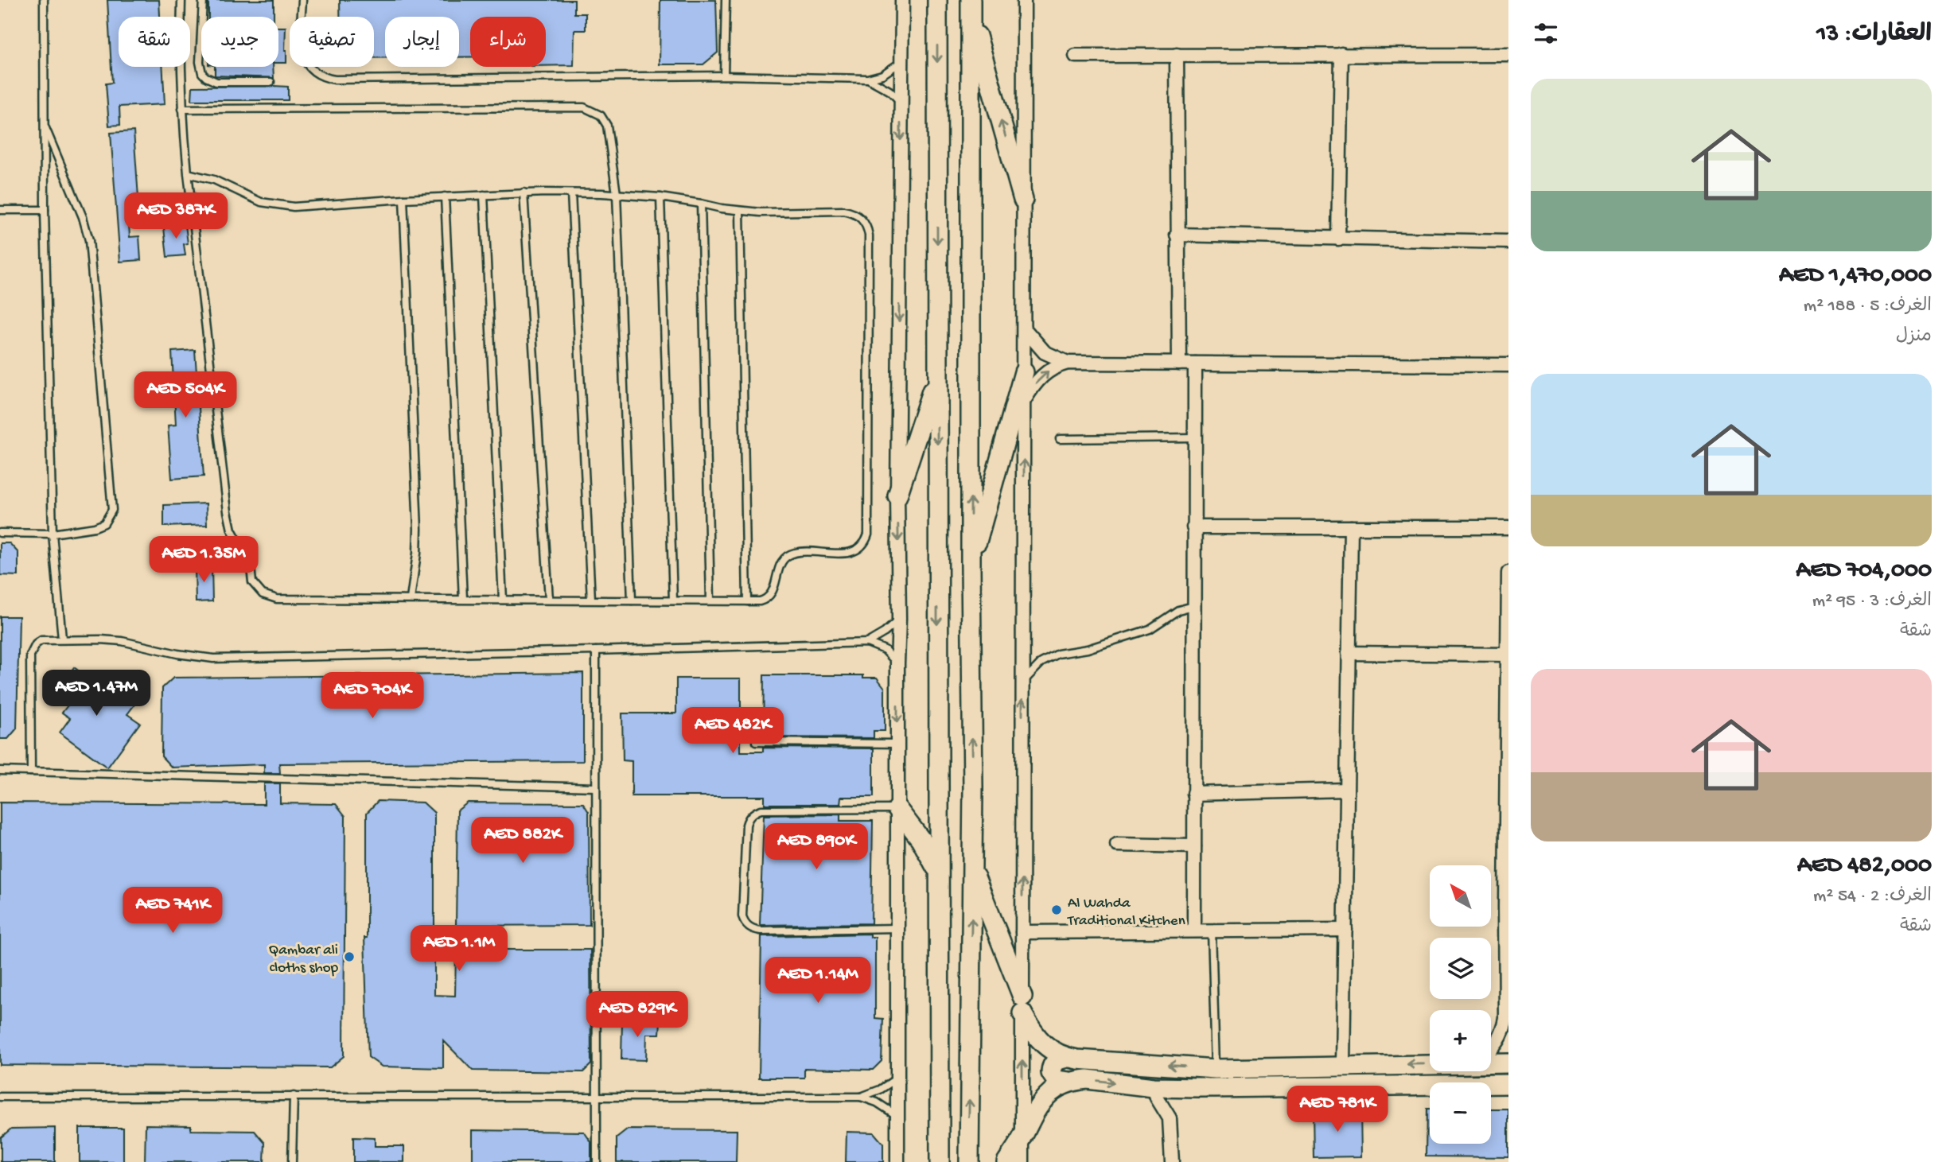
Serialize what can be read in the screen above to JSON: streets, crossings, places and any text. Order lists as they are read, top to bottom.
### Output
{
  "places": ["Al Wahda Traditional Kitchen", "Qambar ali cloths shop"],
  "north": "top left",
  "page": {
    "heading": "العقارات: 13",
    "chip": [
      "شراء",
      "إيجار",
      "تصفية",
      "جديد",
      "شقة"
    ],
    "list": [
      {
        "name": "AED 1,470,000",
        "note": "الغرف: 5 · 188 m² · منزل"
      },
      {
        "name": "AED 704,000",
        "note": "الغرف: 3 · 95 m² · شقة"
      },
      {
        "name": "AED 482,000",
        "note": "الغرف: 2 · 54 m² · شقة"
      }
    ],
    "price": [
      "AED 387K",
      "AED 504K",
      "AED 1.35M",
      "AED 1.47M",
      "AED 704K",
      "AED 482K",
      "AED 882K",
      "AED 890K",
      "AED 741K",
      "AED 1.1M",
      "AED 1.14M",
      "AED 829K",
      "AED 781K"
    ],
    "map_buttons": ["+", "−"]
  }
}
